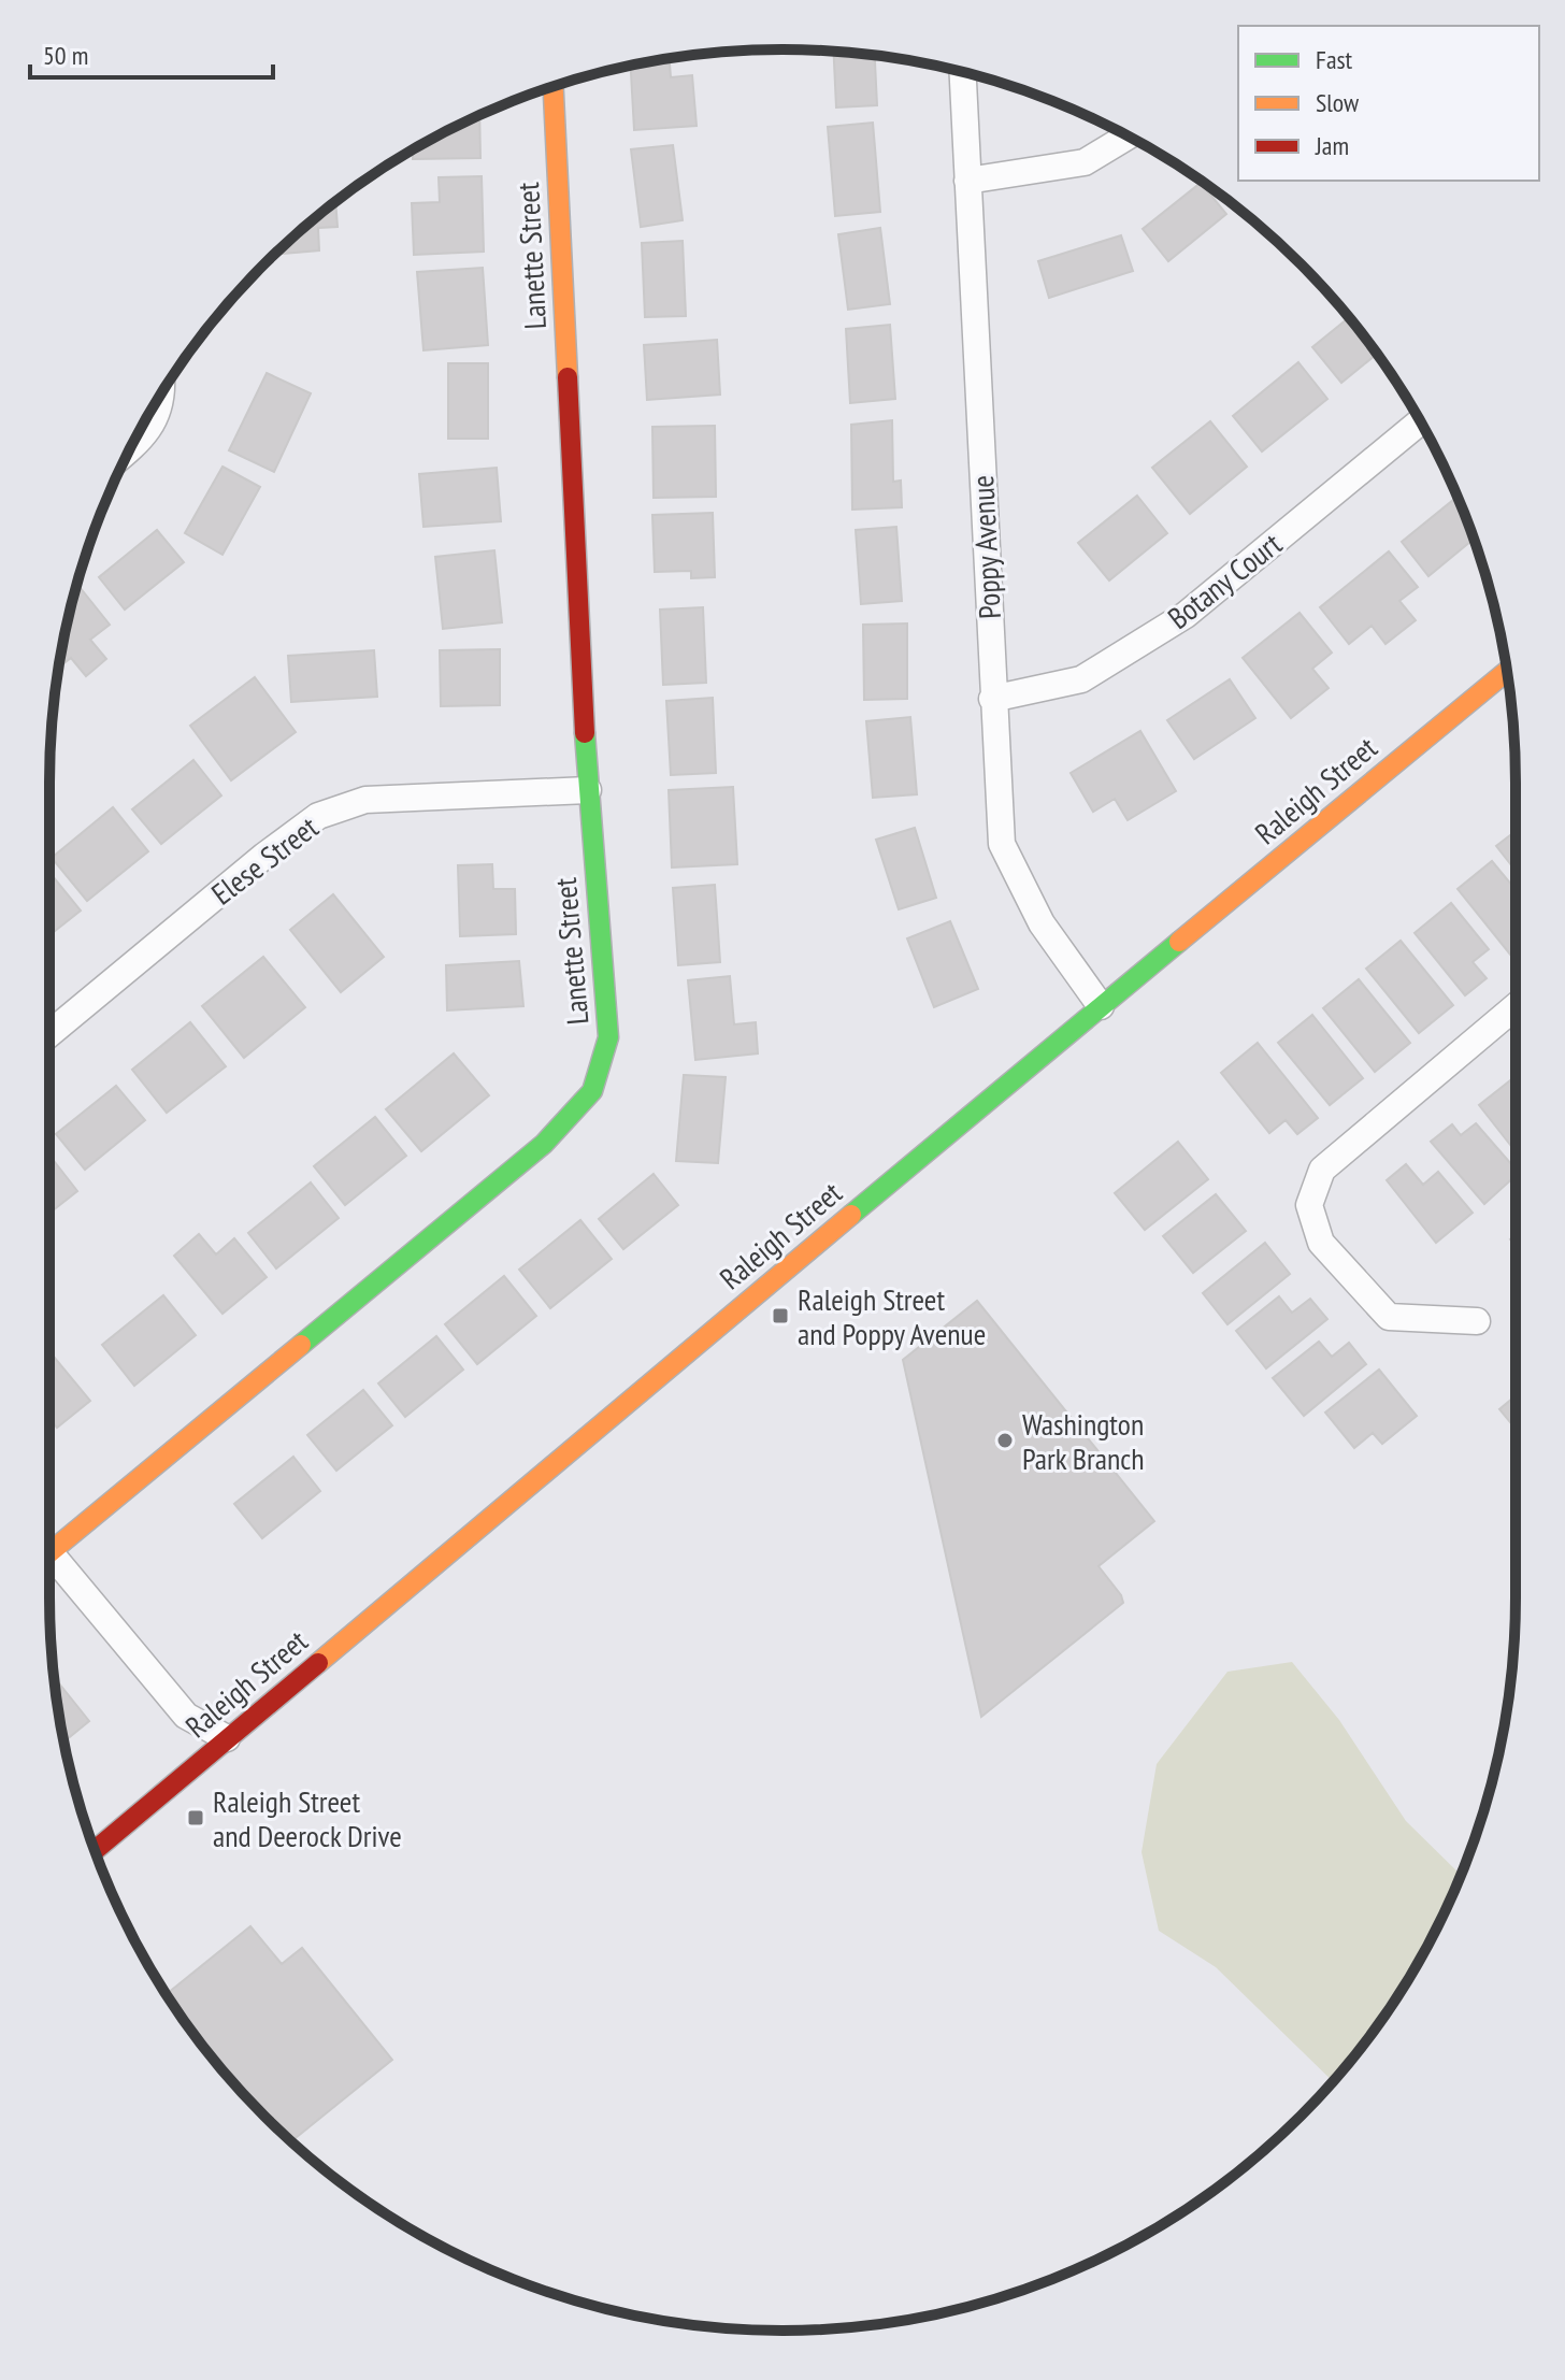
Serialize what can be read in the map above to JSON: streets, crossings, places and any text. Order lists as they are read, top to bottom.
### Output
{
  "streets": {
    "street": [
      "Lanette Street",
      "Poppy Avenue",
      "Botany Court",
      "Raleigh Street",
      "Elese Street"
    ]
  },
  "crossings": [
    ["Lanette Street", "Elese Street"],
    ["Poppy Avenue", "Botany Court"],
    ["Poppy Avenue", "Raleigh Street"]
  ],
  "places": {
    "transit": ["Raleigh Street and Poppy Avenue", "Raleigh Street and Deerock Drive"],
    "other": ["Washington Park Branch"]
  },
  "legend": ["Fast", "Slow", "Jam"],
  "scale_bar": "50 m"
}
